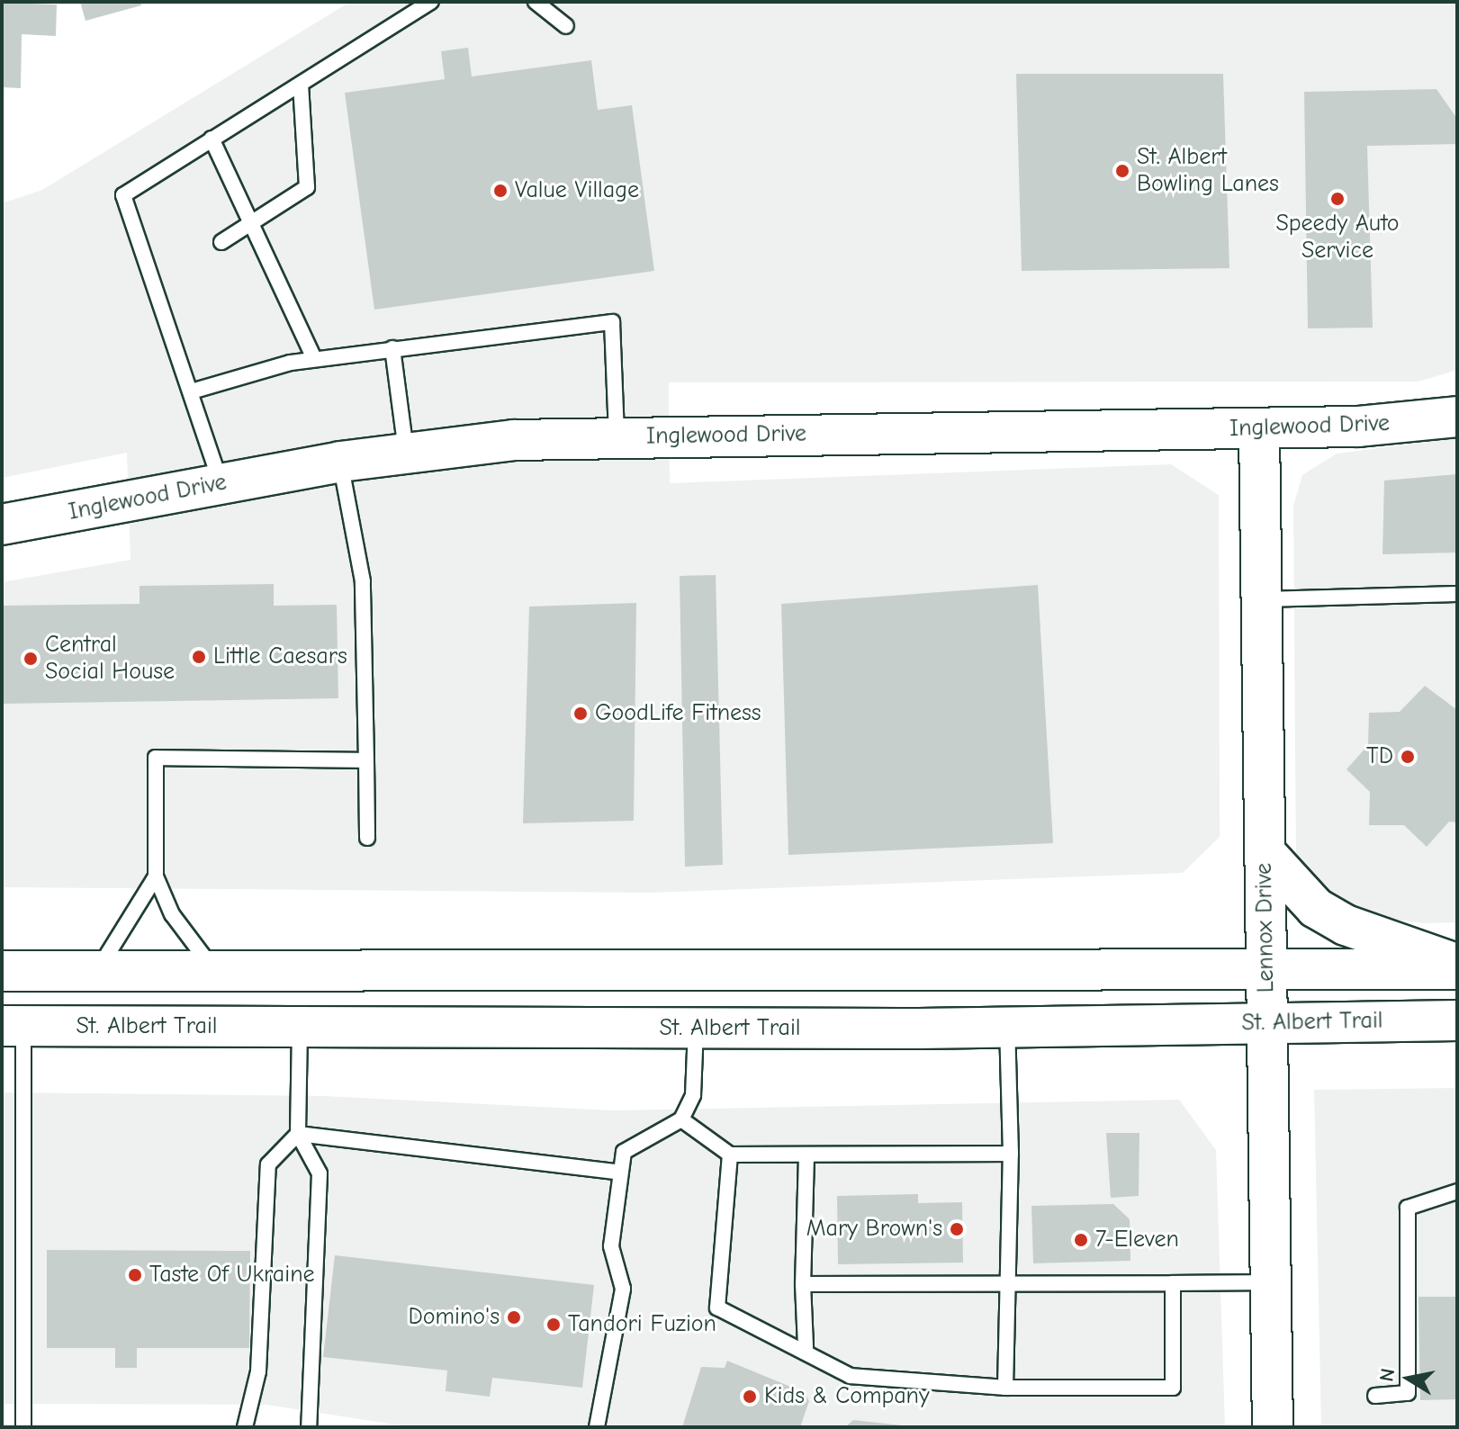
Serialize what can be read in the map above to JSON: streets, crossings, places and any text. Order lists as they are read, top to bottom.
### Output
{
  "streets": {
    "main road": ["Inglewood Drive", "Lennox Drive", "St. Albert Trail"]
  },
  "crossings": [
    ["Inglewood Drive", "Lennox Drive"],
    ["Lennox Drive", "St. Albert Trail"]
  ],
  "places": [
    "St. Albert Bowling Lanes",
    "Value Village",
    "Speedy Auto Service",
    "Little Caesars",
    "Central Social House",
    "GoodLife Fitness",
    "TD",
    "Mary Brown's",
    "7-Eleven",
    "Taste Of Ukraine",
    "Domino's",
    "Tandori Fuzion",
    "Kids & Company"
  ],
  "north": "left"
}
